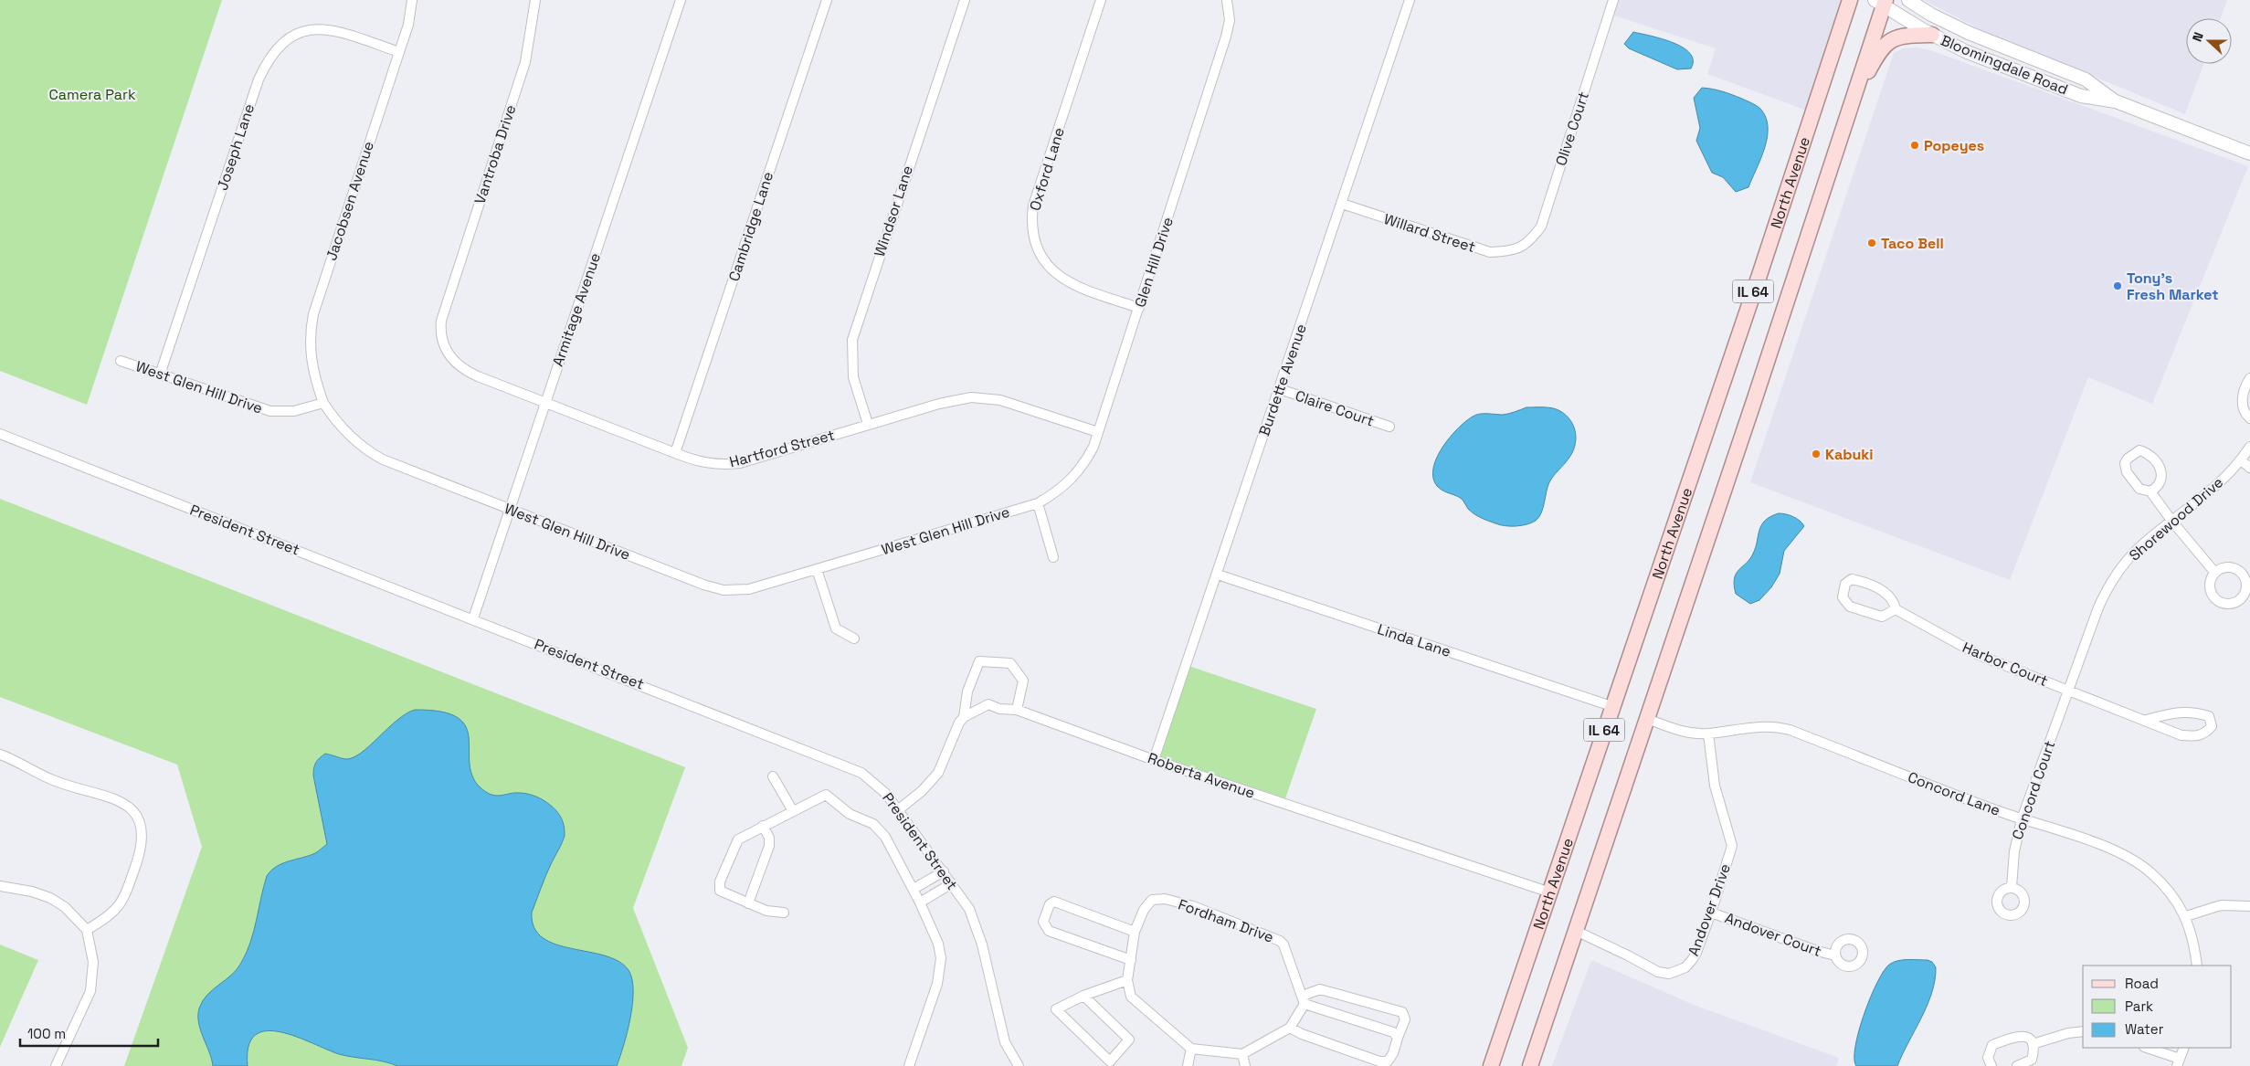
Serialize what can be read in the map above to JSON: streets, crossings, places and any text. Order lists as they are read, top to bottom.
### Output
{
  "streets": {
    "main road": ["North Avenue", "IL 64"],
    "street": [
      "Bloomingdale Road",
      "Olive Court",
      "Joseph Lane",
      "Vantroba Drive",
      "Oxford Lane",
      "Jacobsen Avenue",
      "Windsor Lane",
      "Cambridge Lane",
      "Willard Street",
      "Glen Hill Drive",
      "Armitage Avenue",
      "Burdette Avenue",
      "West Glen Hill Drive",
      "Claire Court",
      "Hartford Street",
      "Shorewood Drive",
      "President Street",
      "Linda Lane",
      "Harbor Court",
      "Roberta Avenue",
      "Concord Court",
      "Concord Lane",
      "Andover Drive",
      "Fordham Drive",
      "Andover Court"
    ]
  },
  "crossings": [
    ["Bloomingdale Road", "IL 64"],
    ["Olive Court", "Willard Street"],
    ["Joseph Lane", "Jacobsen Avenue"],
    ["Joseph Lane", "West Glen Hill Drive"],
    ["Vantroba Drive", "Hartford Street"],
    ["Oxford Lane", "Glen Hill Drive"],
    ["North Avenue", "Linda Lane"],
    ["North Avenue", "Roberta Avenue"],
    ["Jacobsen Avenue", "West Glen Hill Drive"],
    ["Windsor Lane", "Hartford Street"],
    ["Cambridge Lane", "Hartford Street"],
    ["Willard Street", "Burdette Avenue"],
    ["Glen Hill Drive", "West Glen Hill Drive"],
    ["Glen Hill Drive", "Hartford Street"],
    ["IL 64", "Concord Lane"],
    ["IL 64", "Andover Drive"],
    ["Armitage Avenue", "West Glen Hill Drive"],
    ["Armitage Avenue", "Hartford Street"],
    ["Armitage Avenue", "President Street"],
    ["Burdette Avenue", "Claire Court"],
    ["Burdette Avenue", "Linda Lane"],
    ["Burdette Avenue", "Roberta Avenue"],
    ["Shorewood Drive", "Harbor Court"],
    ["Shorewood Drive", "Concord Court"],
    ["President Street", "Roberta Avenue"],
    ["Harbor Court", "Concord Court"],
    ["Concord Court", "Concord Lane"],
    ["Concord Lane", "Andover Drive"],
    ["Andover Drive", "Andover Court"]
  ],
  "parks": ["Camera Park"],
  "places": [
    "Popeyes",
    "Taco Bell",
    "Tony's Fresh Market",
    "Kabuki"
  ],
  "legend": ["Road", "Park", "Water"],
  "scale_bar": "100 m",
  "north": "left"
}
